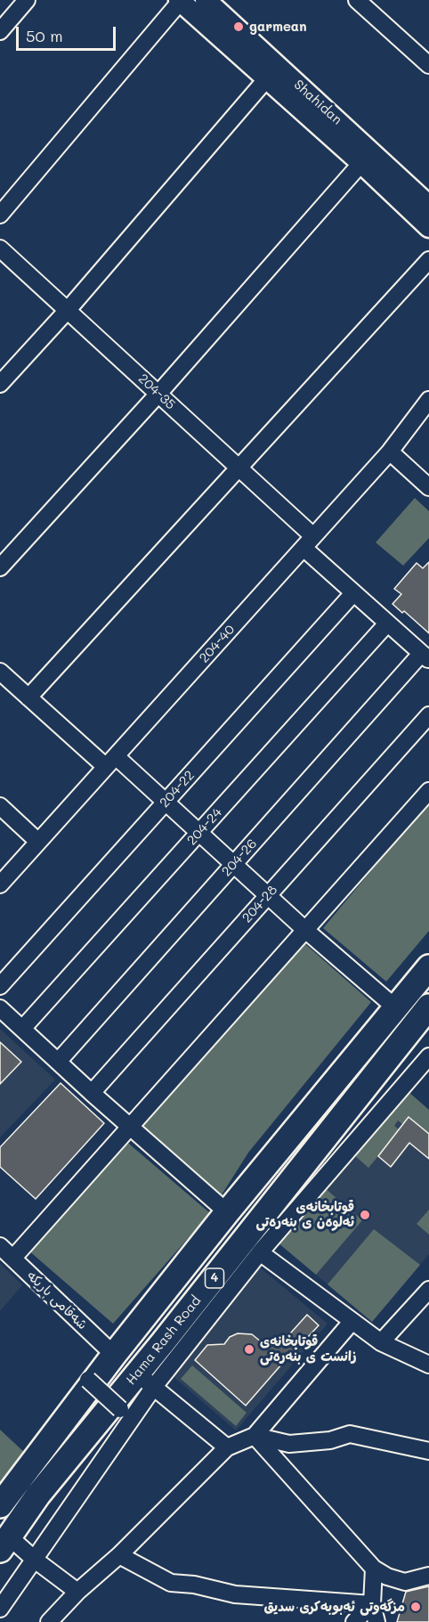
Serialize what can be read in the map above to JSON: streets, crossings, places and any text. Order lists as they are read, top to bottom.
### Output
{
  "streets": {
    "highway": ["4", "Hama Rash Road"],
    "main road": ["Shahidan"],
    "street": [
      "204-35",
      "204-40",
      "204-22",
      "204-24",
      "204-26",
      "204-28",
      "شەقامی باریکە"
    ]
  },
  "crossings": [
    ["204-35", "204-40"],
    ["204-35", "204-22"],
    ["204-35", "204-24"],
    ["204-35", "204-26"],
    ["4", "شەقامی باریکە"]
  ],
  "places": [
    "garmean",
    "قوتابخانەی ئەلوەن ی بنەرەتی",
    "قوتابخانەی زانست ی بنەرەتی",
    "مزگەوتی ئەبوبەکری سدیق"
  ],
  "scale_bar": "50 m"
}
